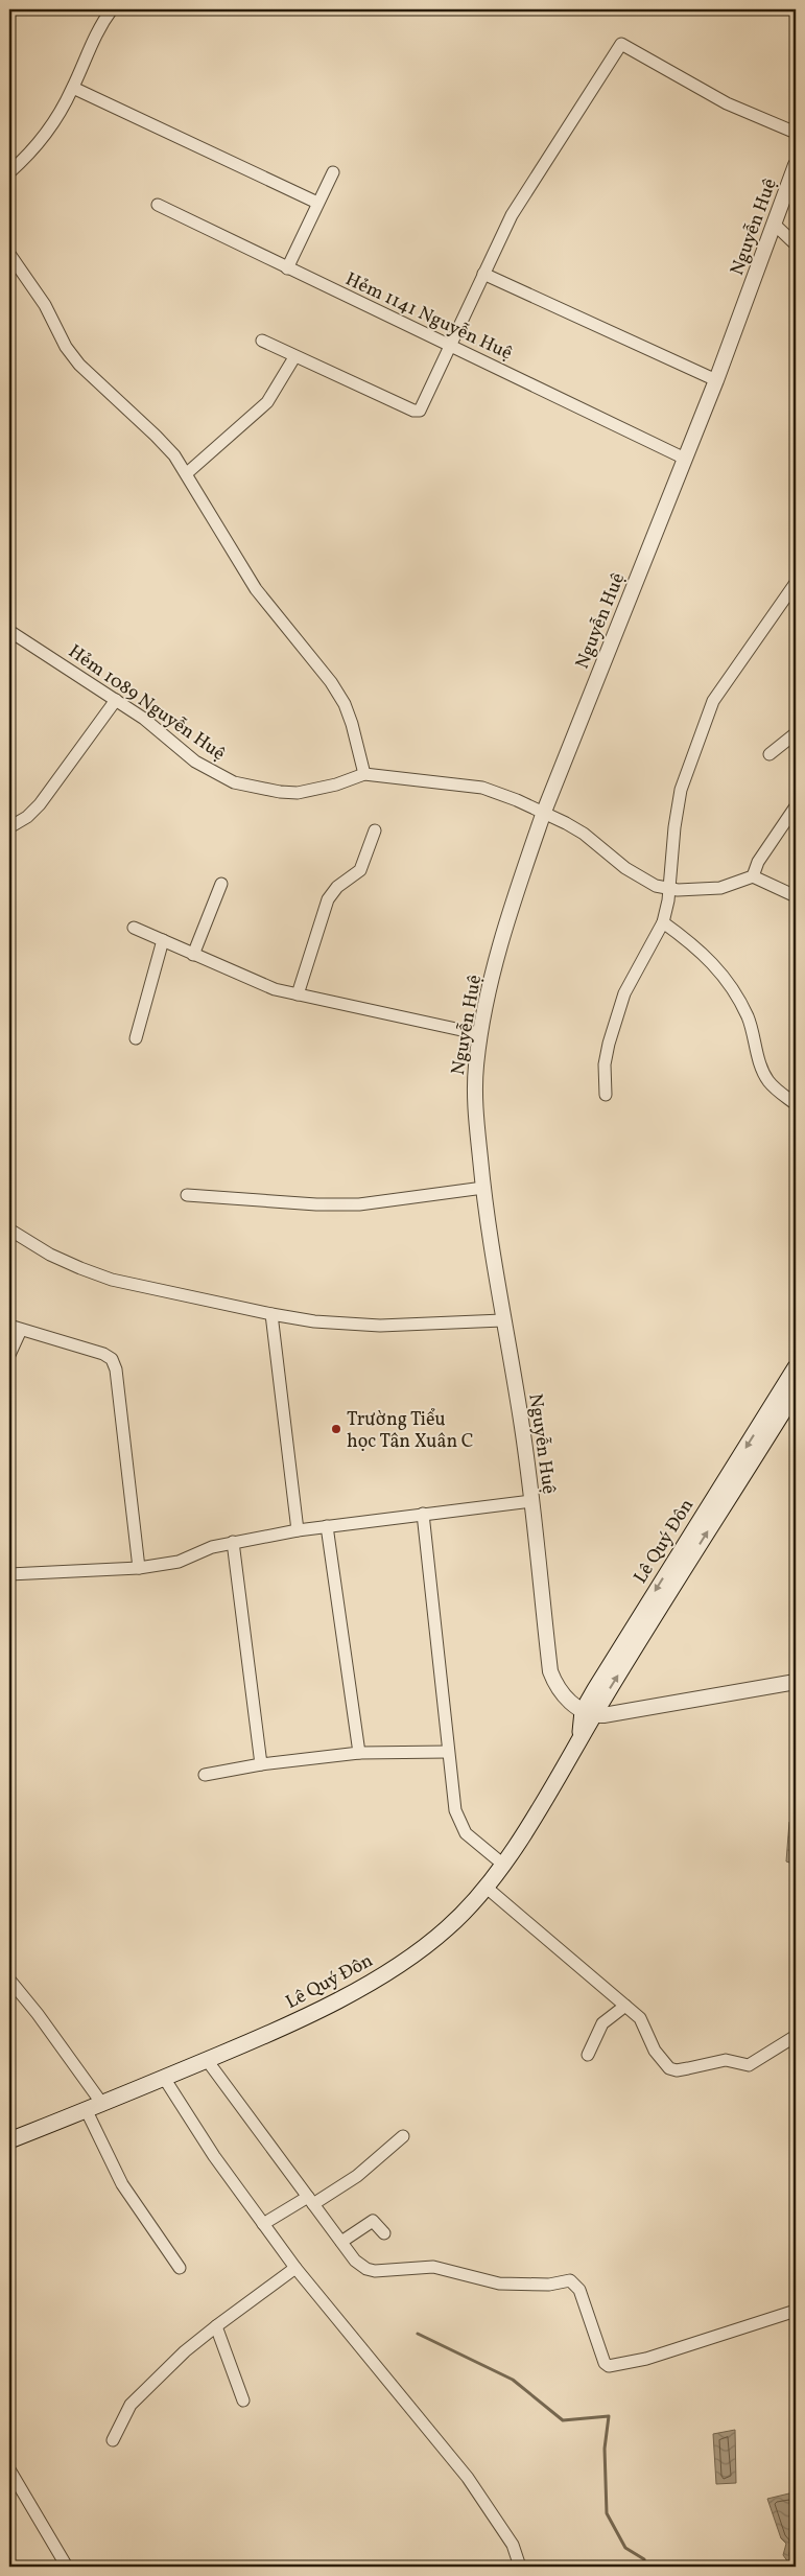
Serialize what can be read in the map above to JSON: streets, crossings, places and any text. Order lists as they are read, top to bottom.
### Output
{
  "streets": {
    "main road": ["Lê Quý Đôn"],
    "street": ["Nguyễn Huệ", "Hẻm 1141 Nguyễn Huệ", "Hẻm 1089 Nguyễn Huệ"]
  },
  "crossings": [
    ["Nguyễn Huệ", "Hẻm 1141 Nguyễn Huệ"],
    ["Nguyễn Huệ", "Hẻm 1089 Nguyễn Huệ"],
    ["Nguyễn Huệ", "Lê Quý Đôn"]
  ],
  "places": ["Trường Tiểu học Tân Xuân C"]
}
